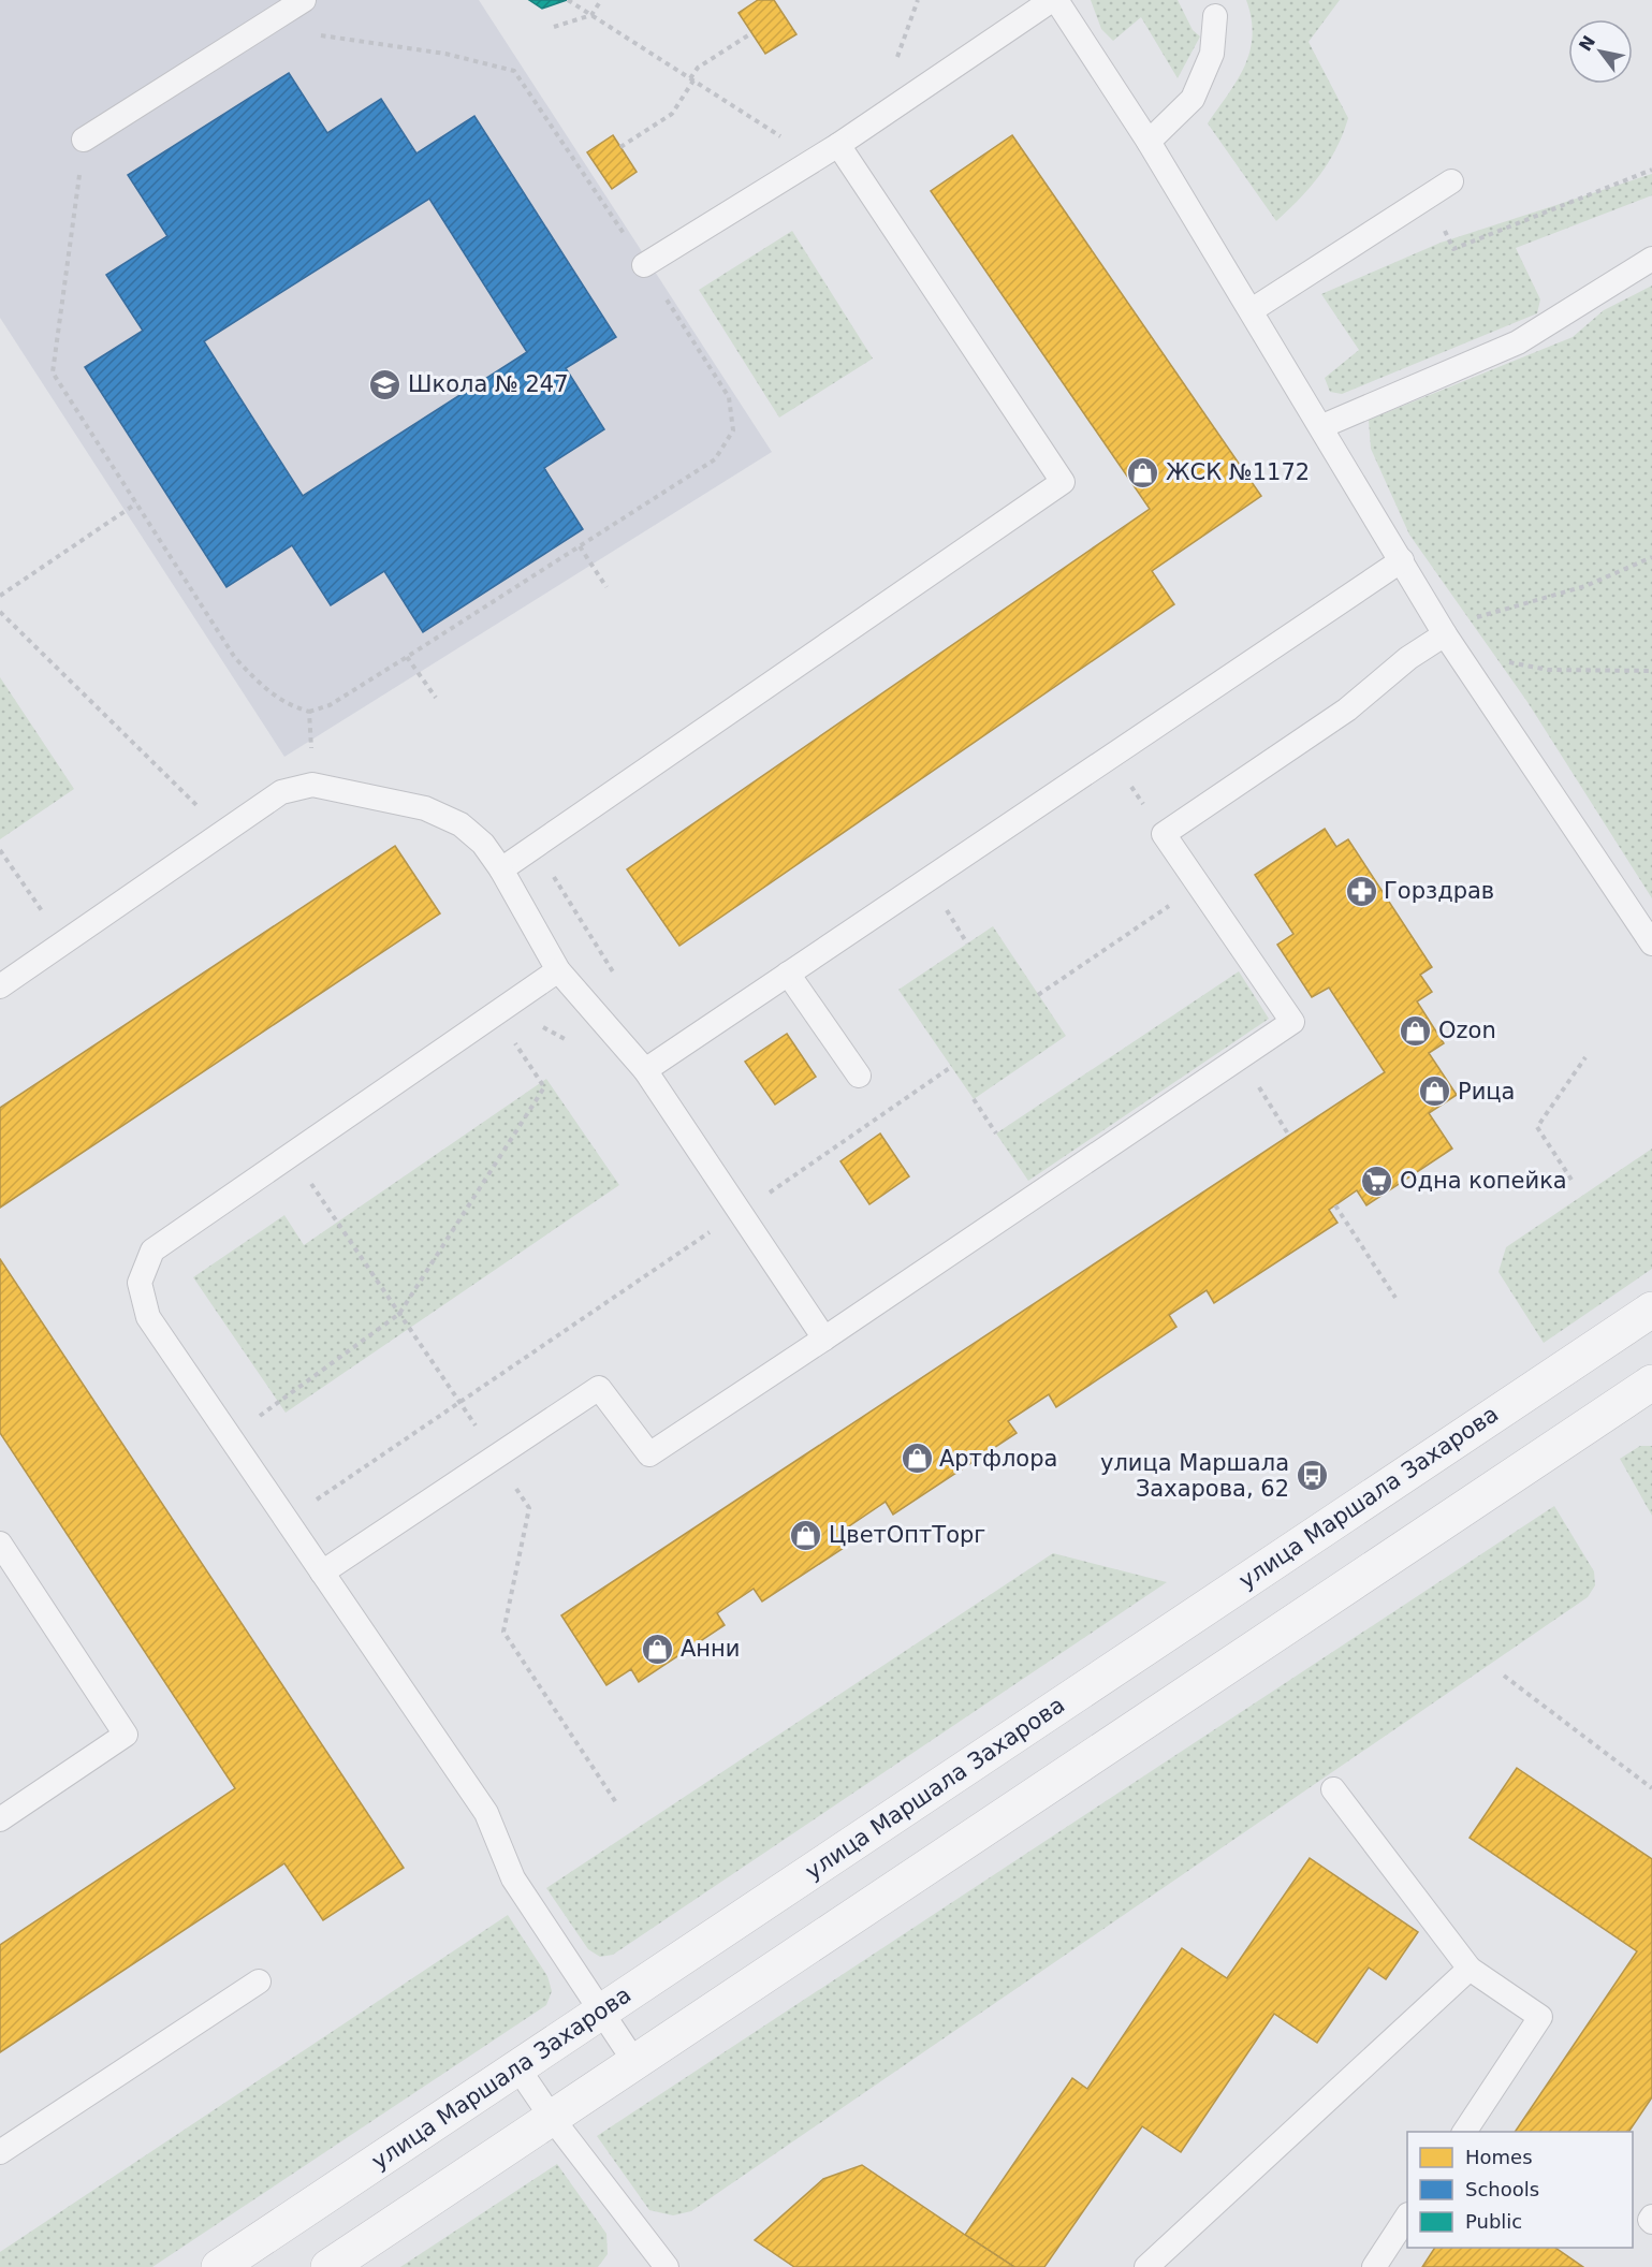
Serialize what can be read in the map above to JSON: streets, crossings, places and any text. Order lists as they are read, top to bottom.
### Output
{
  "streets": {
    "street": ["улица Маршала Захарова"]
  },
  "places": {
    "school or university": ["Школа № 247"],
    "shop": [
      "ЖСК №1172",
      "Ozon",
      "Рица",
      "Артфлора",
      "ЦветОптТорг",
      "Анни"
    ],
    "pharmacy": ["Горздрав"],
    "supermarket": ["Одна копейка"],
    "bus stop": ["улица Маршала Захарова, 62"]
  },
  "legend": ["Homes", "Schools", "Public"],
  "north": "top left"
}
